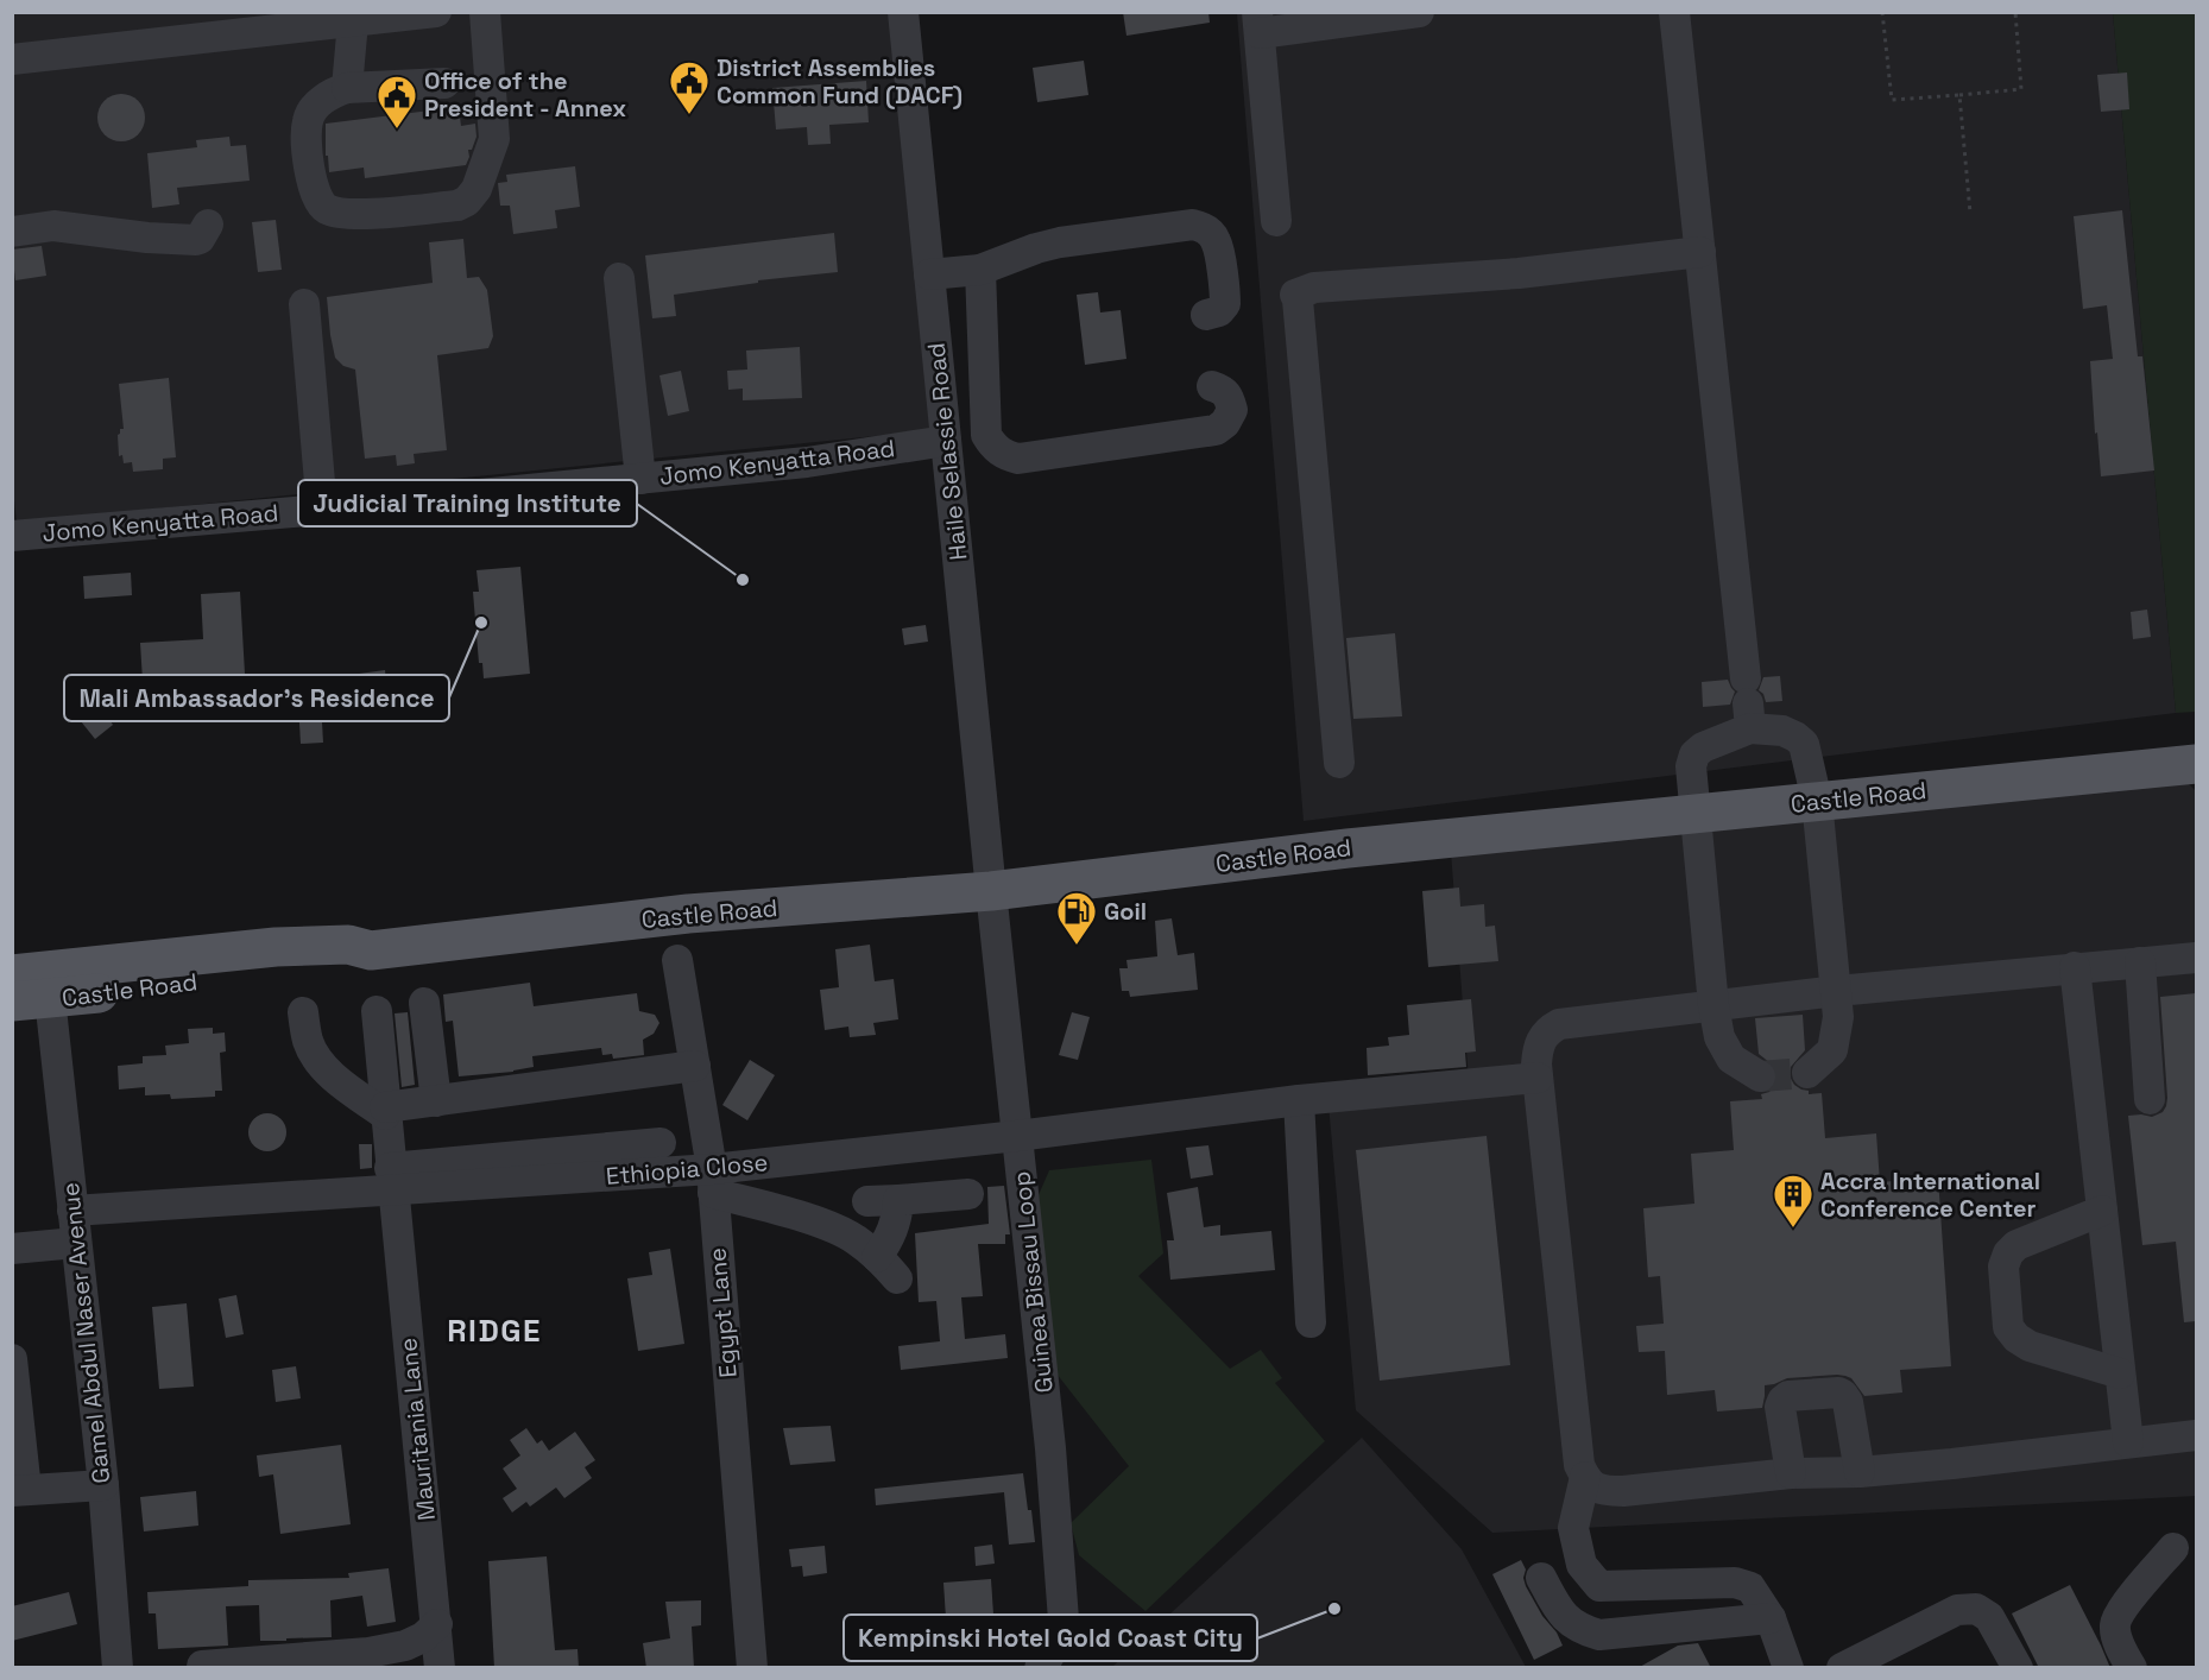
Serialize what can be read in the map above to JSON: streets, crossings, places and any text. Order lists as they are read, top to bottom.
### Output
{
  "streets": {
    "main road": ["Castle Road"],
    "street": [
      "Haile Selassie Road",
      "Jomo Kenyatta Road",
      "Ethiopia Close",
      "Guinea Bissau Loop",
      "Egypt Lane",
      "Gamel Abdul Naser Avenue",
      "Mauritania Lane"
    ]
  },
  "crossings": [
    ["Haile Selassie Road", "Jomo Kenyatta Road"],
    ["Haile Selassie Road", "Castle Road"],
    ["Haile Selassie Road", "Guinea Bissau Loop"],
    ["Castle Road", "Guinea Bissau Loop"],
    ["Castle Road", "Gamel Abdul Naser Avenue"],
    ["Ethiopia Close", "Guinea Bissau Loop"],
    ["Ethiopia Close", "Egypt Lane"],
    ["Ethiopia Close", "Gamel Abdul Naser Avenue"],
    ["Ethiopia Close", "Mauritania Lane"]
  ],
  "districts": ["RIDGE"],
  "places": {
    "public building": ["District Assemblies Common Fund (DACF)", "Office of the President - Annex"],
    "other": ["Judicial Training Institute", "Mali Ambassador's Residence", "Kempinski Hotel Gold Coast City"],
    "fuel station": ["Goil"],
    "building": ["Accra International Conference Center"]
  }
}
